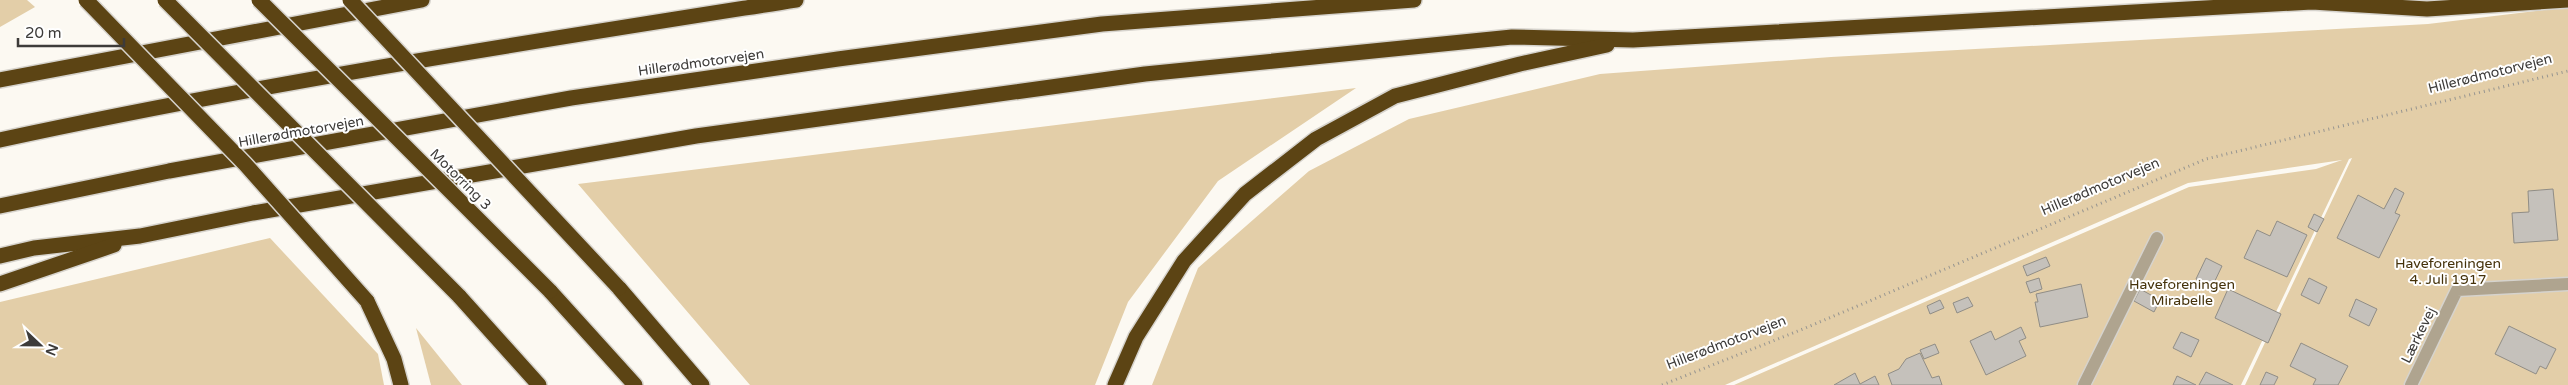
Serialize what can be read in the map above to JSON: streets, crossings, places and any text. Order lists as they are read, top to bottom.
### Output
{
  "streets": {
    "highway": ["Hillerødmotorvejen", "Motorring 3"],
    "lane": ["Lærkevej"]
  },
  "parks": ["Haveforeningen 4. Juli 1917", "Haveforeningen Mirabelle"],
  "scale_bar": "20 m",
  "north": "right"
}
